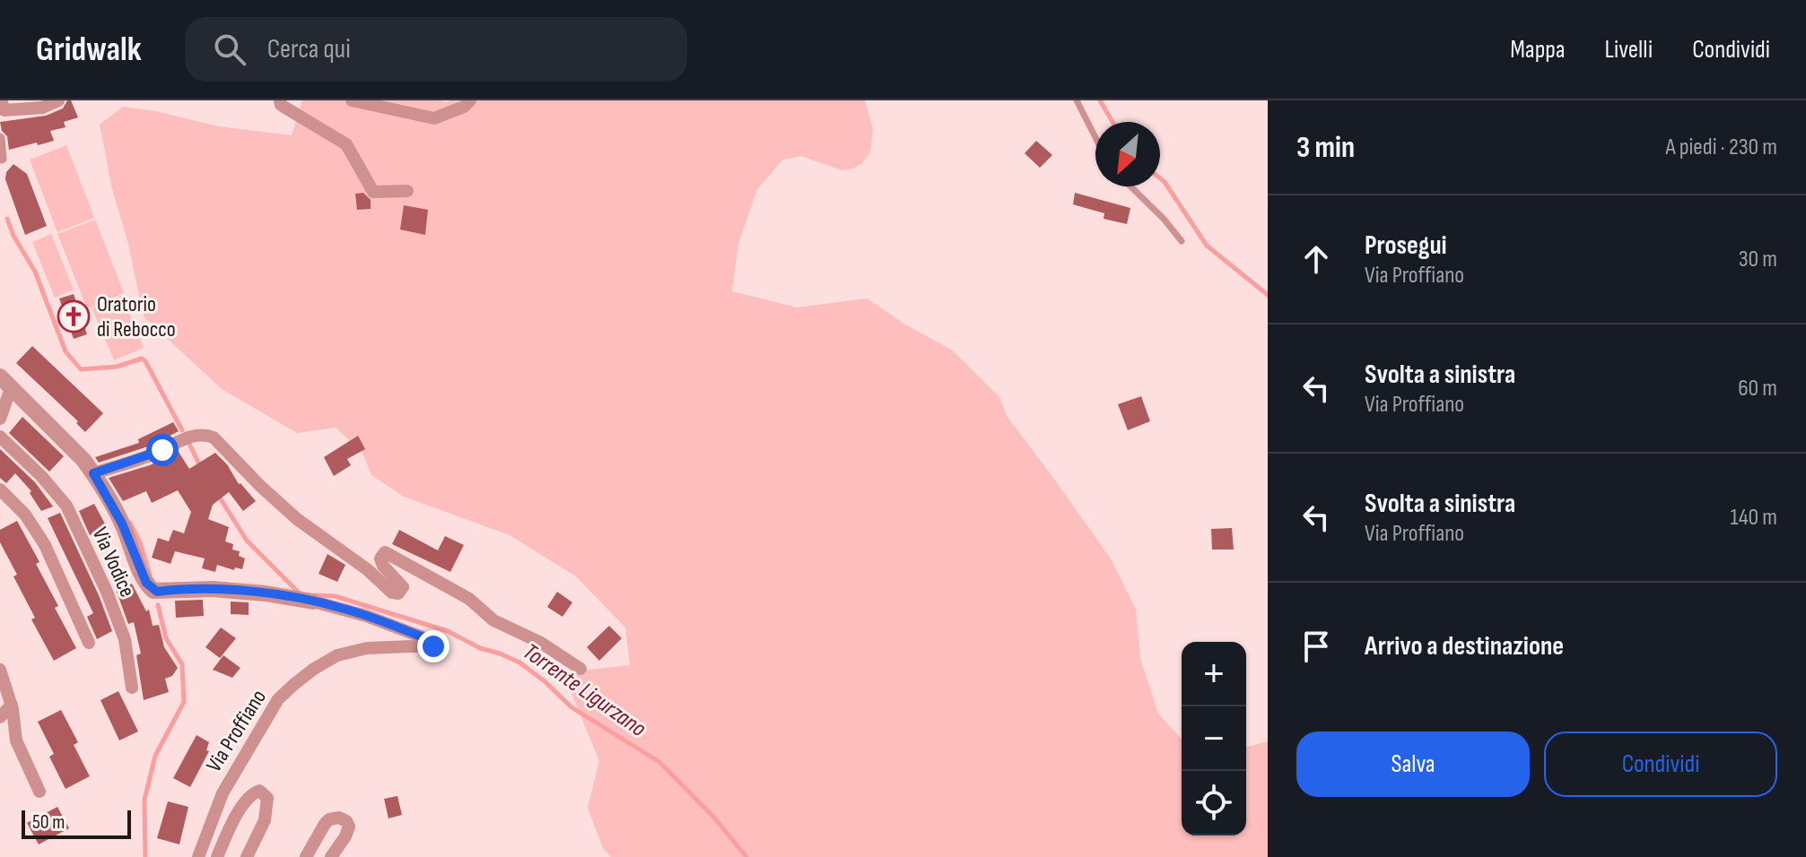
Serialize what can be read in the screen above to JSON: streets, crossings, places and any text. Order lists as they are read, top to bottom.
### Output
{
  "streets": {
    "street": ["Via Vodice", "Via Proffiano"]
  },
  "water": ["Torrente Ligurzano"],
  "places": {
    "church": ["Oratorio di Rebocco"]
  },
  "scale_bar": "50 m",
  "north": "bottom left",
  "page": {
    "header": "Gridwalk",
    "search": "Cerca qui",
    "nav": ["Mappa", "Livelli", "Condividi"],
    "heading": ["3 min", "A piedi · 230 m"],
    "list": [
      ["Prosegui", "Via Proffiano", "30 m"],
      ["Svolta a sinistra", "Via Proffiano", "60 m"],
      ["Svolta a sinistra", "Via Proffiano", "140 m"],
      "Arrivo a destinazione"
    ],
    "map_buttons": ["+", "−"],
    "buttons": ["Salva", "Condividi"],
    "scale": "50 m"
  }
}
